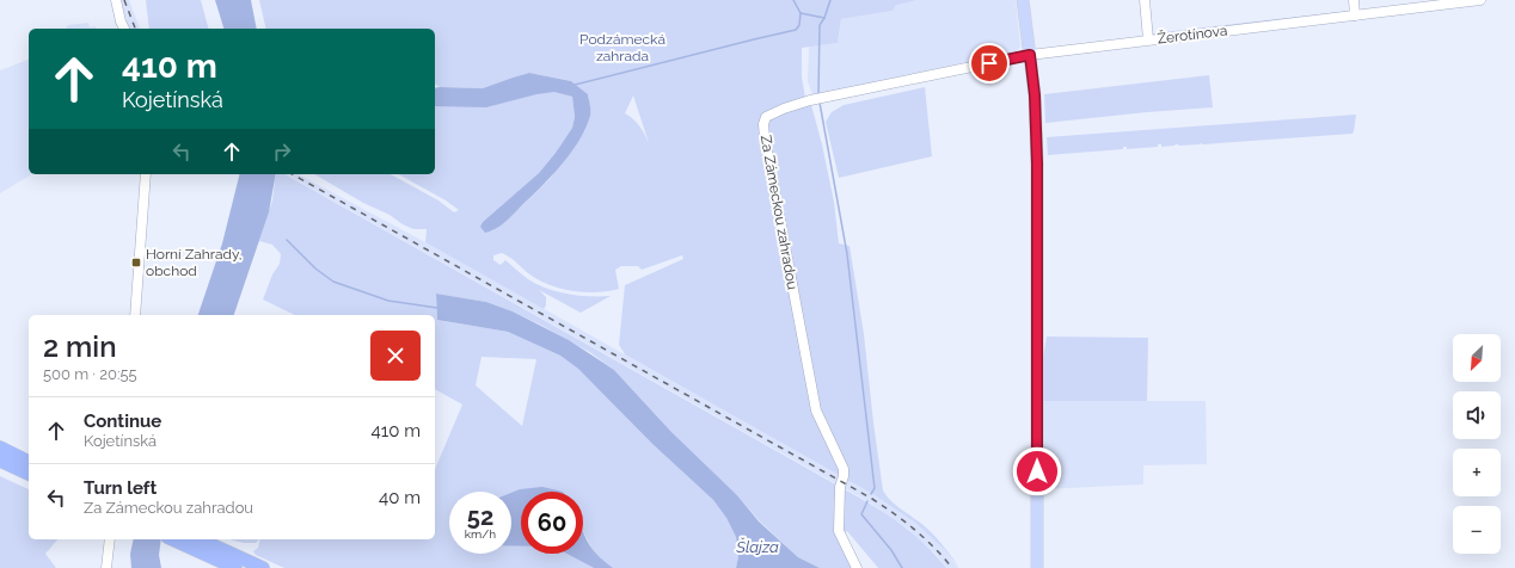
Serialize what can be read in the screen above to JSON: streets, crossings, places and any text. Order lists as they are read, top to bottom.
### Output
{
  "streets": {
    "street": ["Žerotínova", "Za Zámeckou zahradou"]
  },
  "crossings": [
    ["Žerotínova", "Za Zámeckou zahradou"]
  ],
  "water": ["Šlajza"],
  "parks": ["Podzámecká zahrada"],
  "places": {
    "transit": ["Horní Zahrady, obchod"]
  },
  "north": "bottom left",
  "page": {
    "turn": ["410 m", "Kojetínská"],
    "heading": ["2 min", "500 m · 20:55"],
    "map_buttons": ["+", "−"],
    "list": [
      {
        "name": "Continue",
        "note": "Kojetínská",
        "value": "410 m"
      },
      {
        "name": "Turn left",
        "note": "Za Zámeckou zahradou",
        "value": "40 m"
      }
    ],
    "speed": "52 km/h",
    "limit": "60"
  }
}
